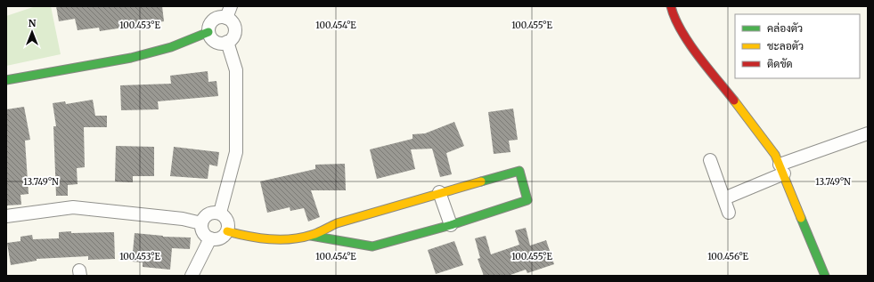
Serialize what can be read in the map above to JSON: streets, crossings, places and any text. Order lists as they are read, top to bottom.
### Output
{
  "legend": ["คล่องตัว", "ชะลอตัว", "ติดขัด"],
  "north": "top",
  "coordinates": [
    "100.453°E",
    "100.454°E",
    "100.455°E",
    "13.749°N",
    "100.456°E"
  ]
}
